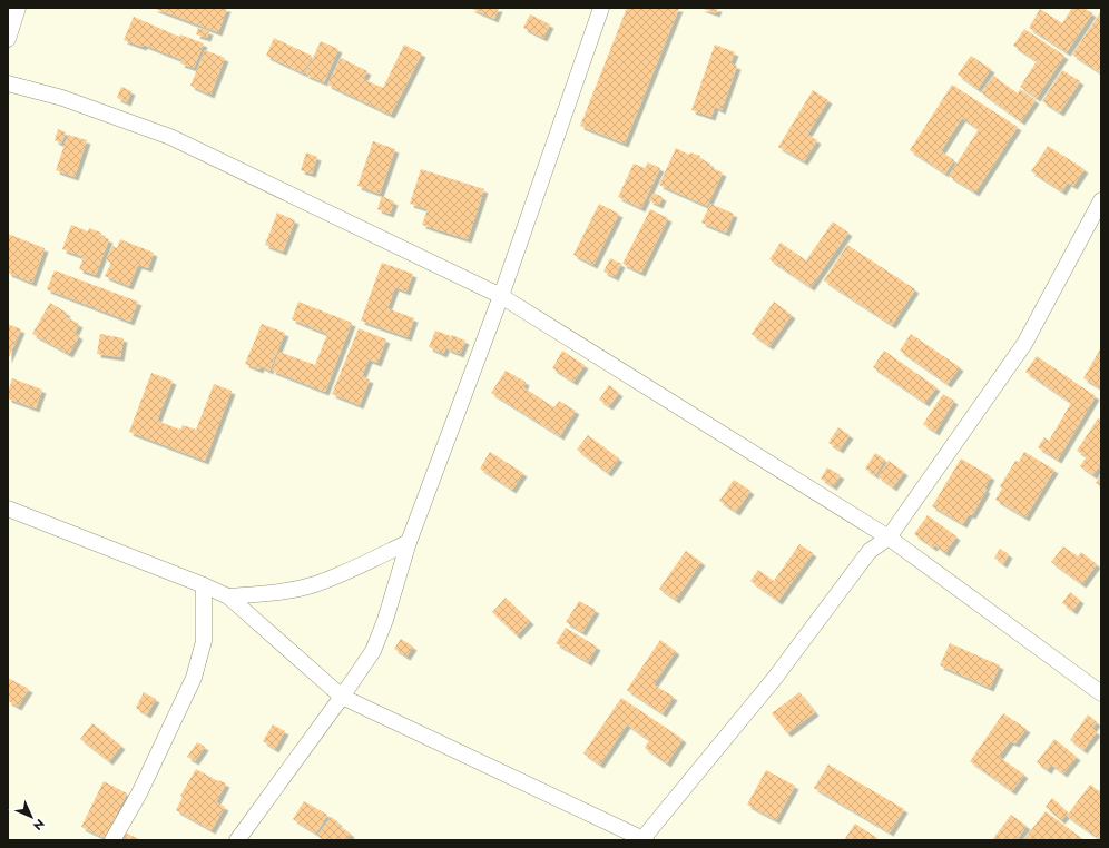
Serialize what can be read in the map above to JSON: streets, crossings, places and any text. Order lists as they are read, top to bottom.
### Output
{
  "north": "bottom right"
}
